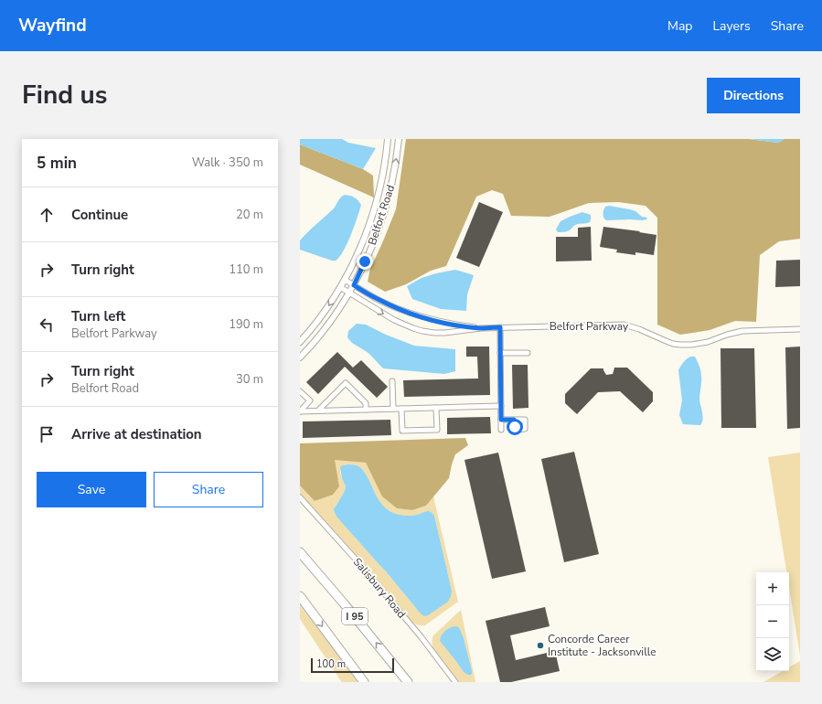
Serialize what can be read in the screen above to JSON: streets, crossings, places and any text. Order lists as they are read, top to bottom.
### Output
{
  "streets": {
    "highway": ["I 95"],
    "street": ["Belfort Road", "Belfort Parkway", "Salisbury Road"]
  },
  "crossings": [
    ["Belfort Road", "Belfort Parkway"]
  ],
  "places": ["Concorde Career Institute - Jacksonville"],
  "scale_bar": "100 m",
  "page": {
    "header": "Wayfind",
    "nav": ["Map", "Layers", "Share"],
    "title": "Find us",
    "buttons": [
      "Directions",
      ["Save", "Share"]
    ],
    "heading": ["5 min", "Walk · 350 m"],
    "list": [
      ["Continue", "20 m"],
      ["Turn right", "110 m"],
      ["Turn left", "Belfort Parkway", "190 m"],
      ["Turn right", "Belfort Road", "30 m"],
      "Arrive at destination"
    ],
    "map_buttons": ["+", "−"],
    "scale": "100 m"
  }
}
